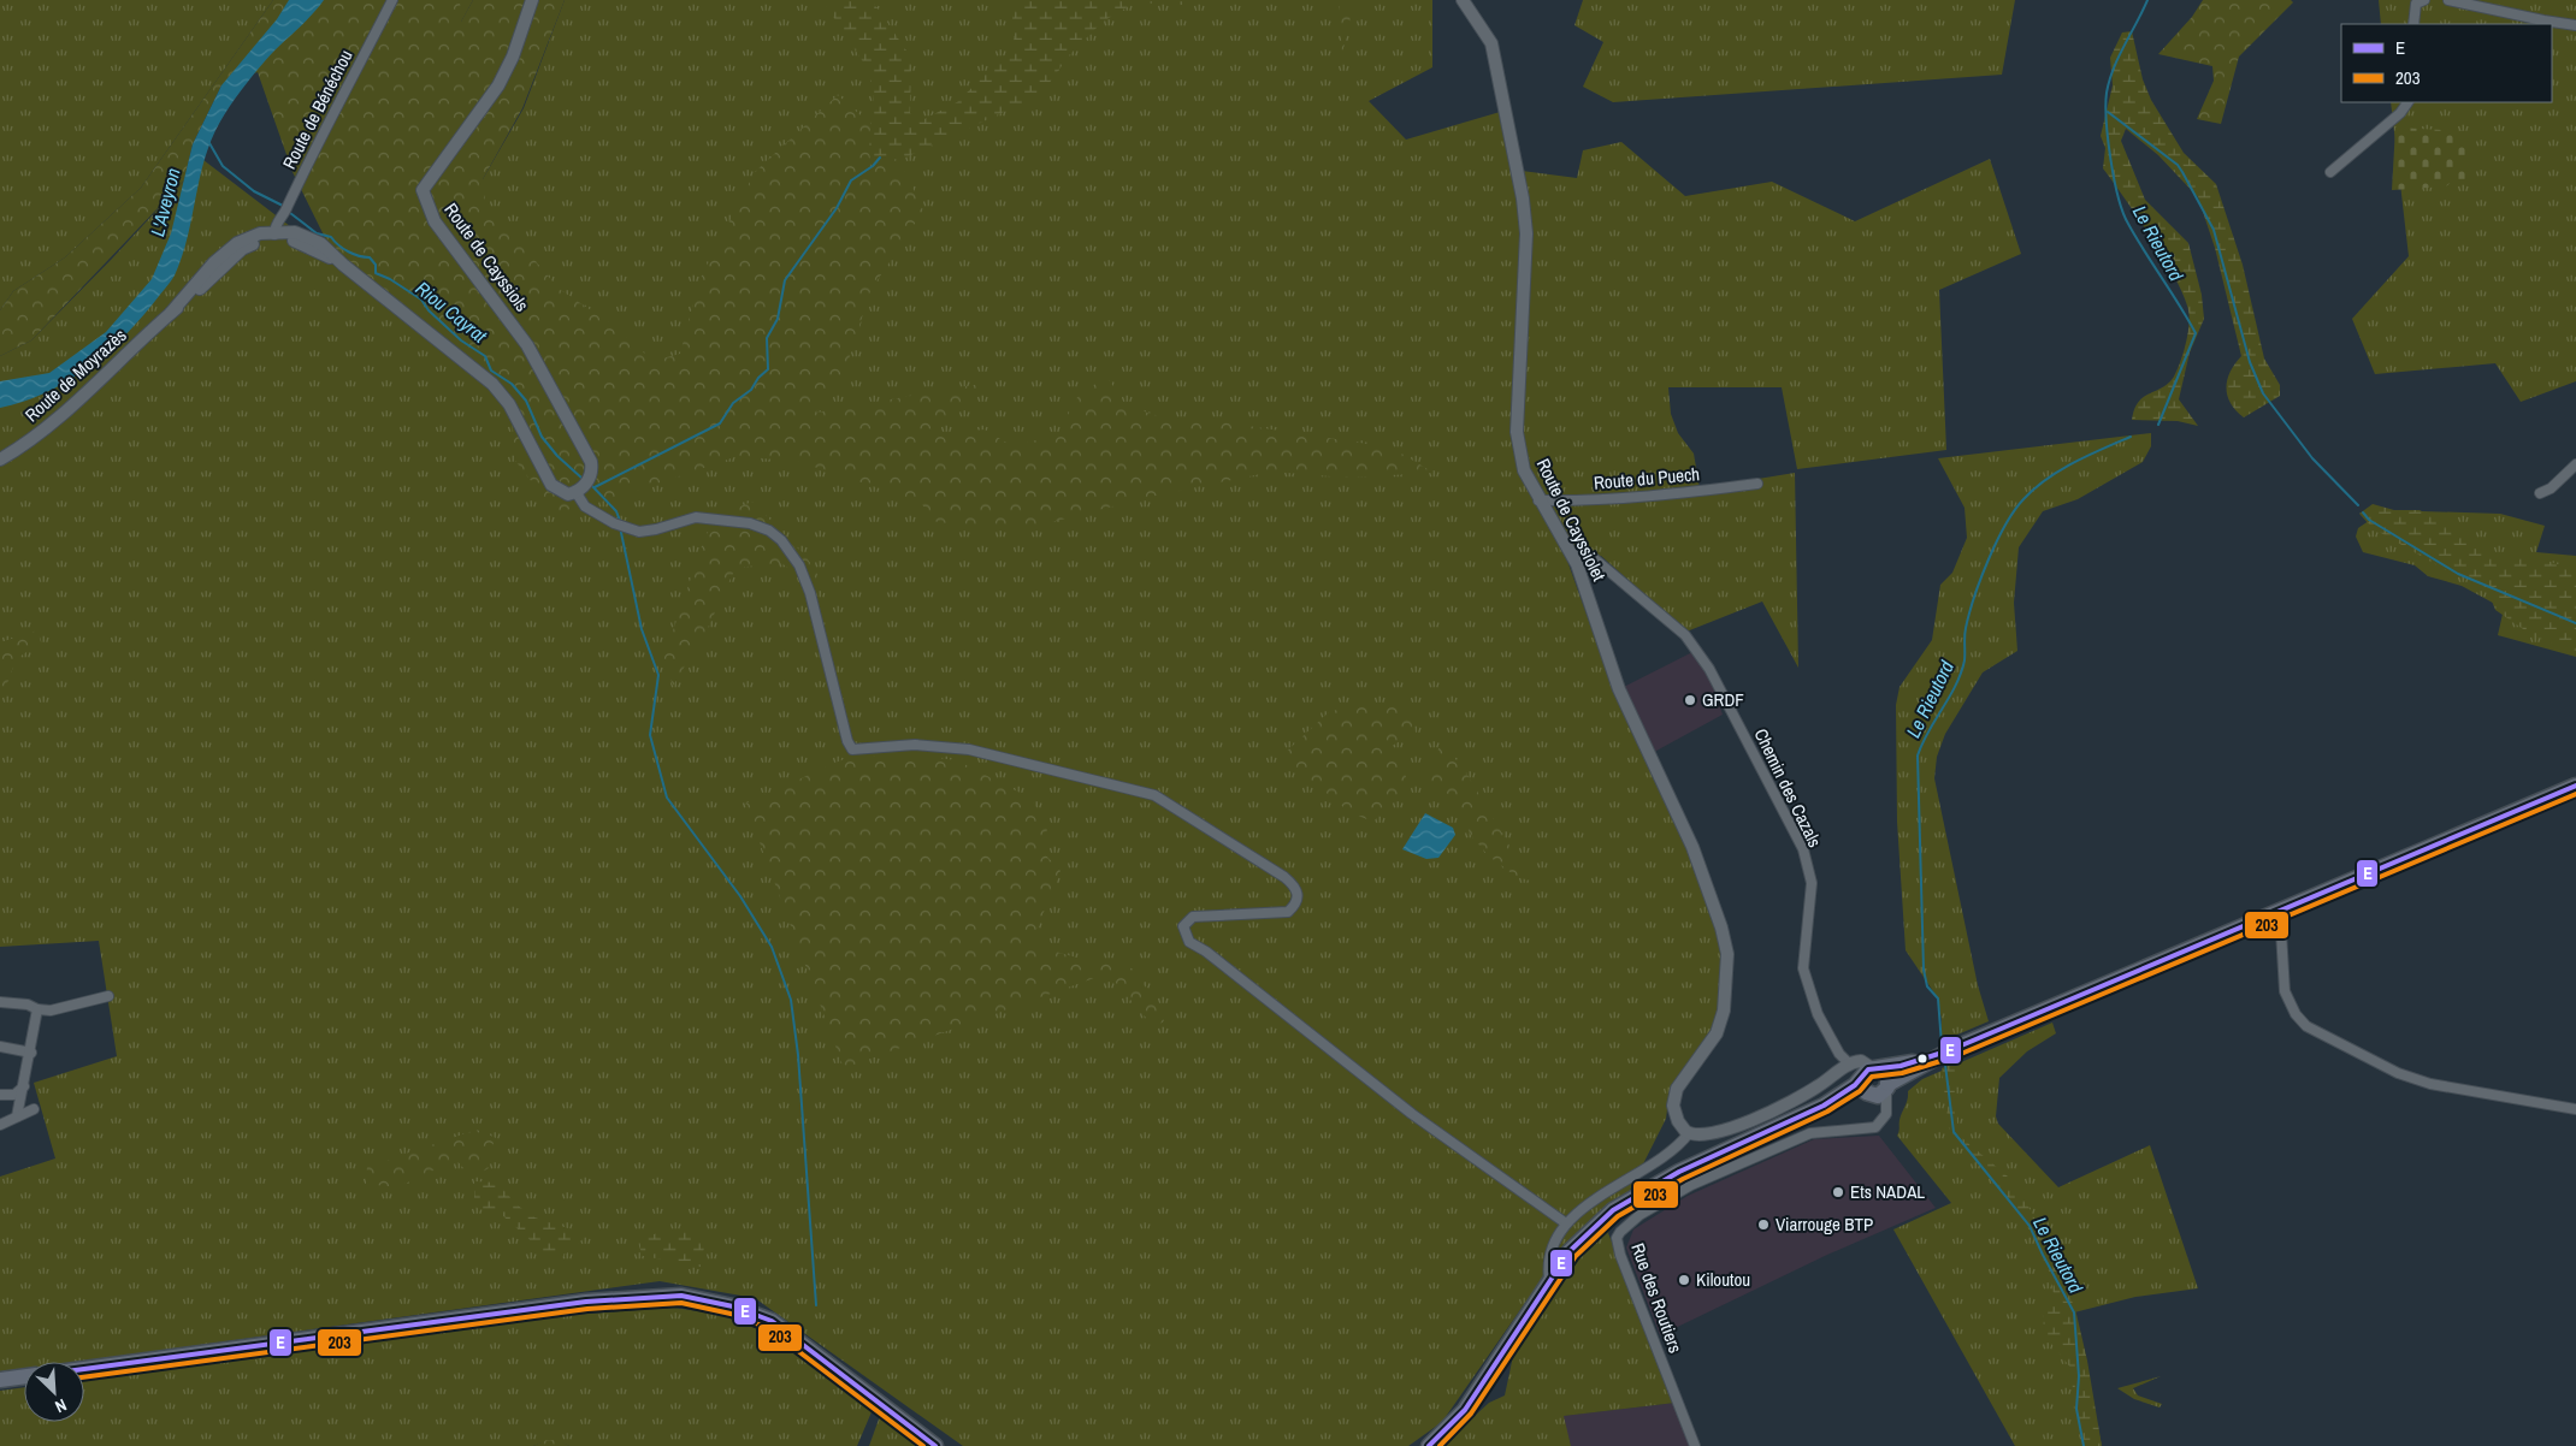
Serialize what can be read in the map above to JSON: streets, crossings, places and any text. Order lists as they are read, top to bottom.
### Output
{
  "streets": {
    "street": [
      "Route de Bénéchou",
      "Route de Cayssiols",
      "Route de Moyrazès",
      "Route du Puech",
      "Route de Cayssiolet",
      "Chemin des Cazals",
      "Rue des Routiers"
    ]
  },
  "crossings": [
    ["Route de Bénéchou", "Route de Moyrazès"],
    ["Route du Puech", "Route de Cayssiolet"],
    ["Route de Cayssiolet", "Chemin des Cazals"]
  ],
  "water": ["L'Aveyron", "Le Rieutord", "Riou Cayrat"],
  "places": [
    "GRDF",
    "Ets NADAL",
    "Viarrouge BTP",
    "Kiloutou"
  ],
  "lines": ["transit line E", "transit line 203"],
  "legend": ["E", "203"],
  "north": "bottom right"
}
